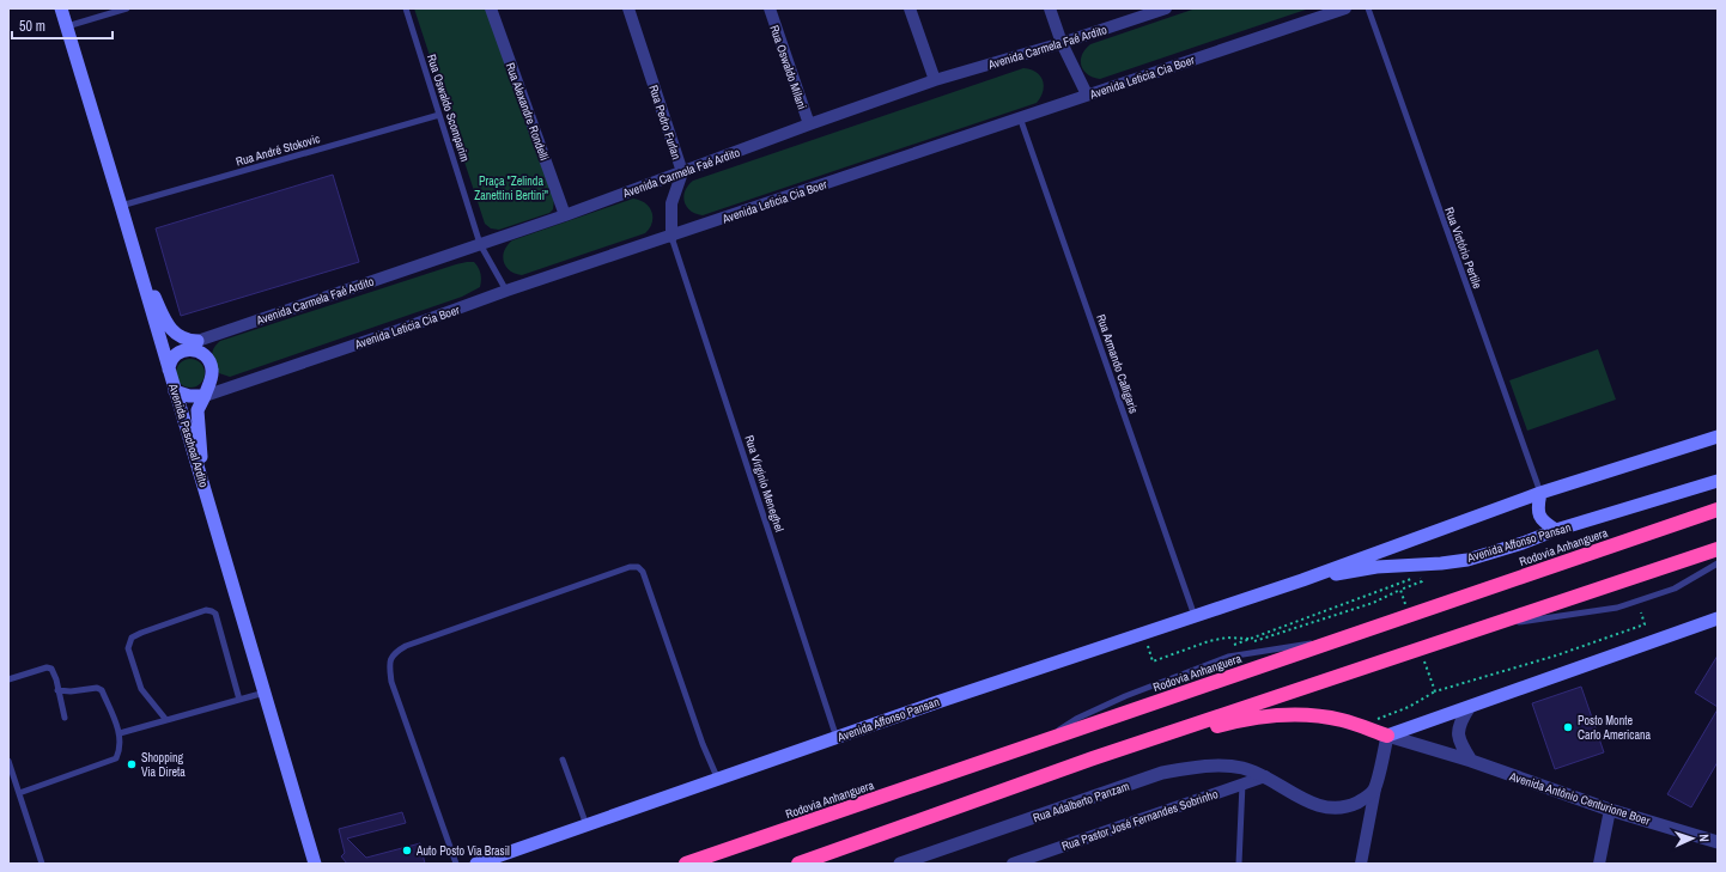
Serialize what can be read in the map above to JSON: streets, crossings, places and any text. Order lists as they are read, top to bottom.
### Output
{
  "streets": {
    "highway": ["Rodovia Anhanguera"],
    "main road": ["Avenida Paschoal Ardito", "Avenida Affonso Pansan"],
    "street": [
      "Avenida Carmela Faé Ardito",
      "Rua Oswaldo Milani",
      "Avenida Leticia Cia Boer",
      "Rua Alexandre Rondelli",
      "Rua Pedro Furlan",
      "Avenida Antônio Centurione Boer",
      "Rua Adalberto Panzam",
      "Rua Pastor José Fernandes Sobrinho"
    ],
    "lane": [
      "Rua Oswaldo Scomparim",
      "Rua André Stokovic",
      "Rua Victório Pertile",
      "Rua Armando Calligaris",
      "Rua Virginio Meneghel"
    ]
  },
  "crossings": [
    ["Avenida Carmela Faé Ardito", "Rua Oswaldo Milani"],
    ["Avenida Carmela Faé Ardito", "Avenida Leticia Cia Boer"],
    ["Avenida Carmela Faé Ardito", "Rua Oswaldo Scomparim"],
    ["Avenida Carmela Faé Ardito", "Rua Alexandre Rondelli"],
    ["Avenida Carmela Faé Ardito", "Rua Pedro Furlan"],
    ["Avenida Carmela Faé Ardito", "Avenida Paschoal Ardito"],
    ["Avenida Leticia Cia Boer", "Rua Oswaldo Scomparim"],
    ["Avenida Leticia Cia Boer", "Rua Pedro Furlan"],
    ["Avenida Leticia Cia Boer", "Rua Armando Calligaris"],
    ["Avenida Leticia Cia Boer", "Avenida Paschoal Ardito"],
    ["Avenida Leticia Cia Boer", "Rua Virginio Meneghel"],
    ["Rua Oswaldo Scomparim", "Rua André Stokovic"],
    ["Rua Pedro Furlan", "Rua Virginio Meneghel"],
    ["Rua André Stokovic", "Avenida Paschoal Ardito"],
    ["Rua Victório Pertile", "Avenida Affonso Pansan"],
    ["Rua Armando Calligaris", "Avenida Affonso Pansan"],
    ["Rua Virginio Meneghel", "Avenida Affonso Pansan"],
    ["Rua Adalberto Panzam", "Rua Pastor José Fernandes Sobrinho"]
  ],
  "parks": ["Praça \"Zelinda Zanettini Bertini\""],
  "places": ["Posto Monte Carlo Americana", "Shopping Via Direta", "Auto Posto Via Brasil"],
  "scale_bar": "50 m",
  "north": "right"
}
